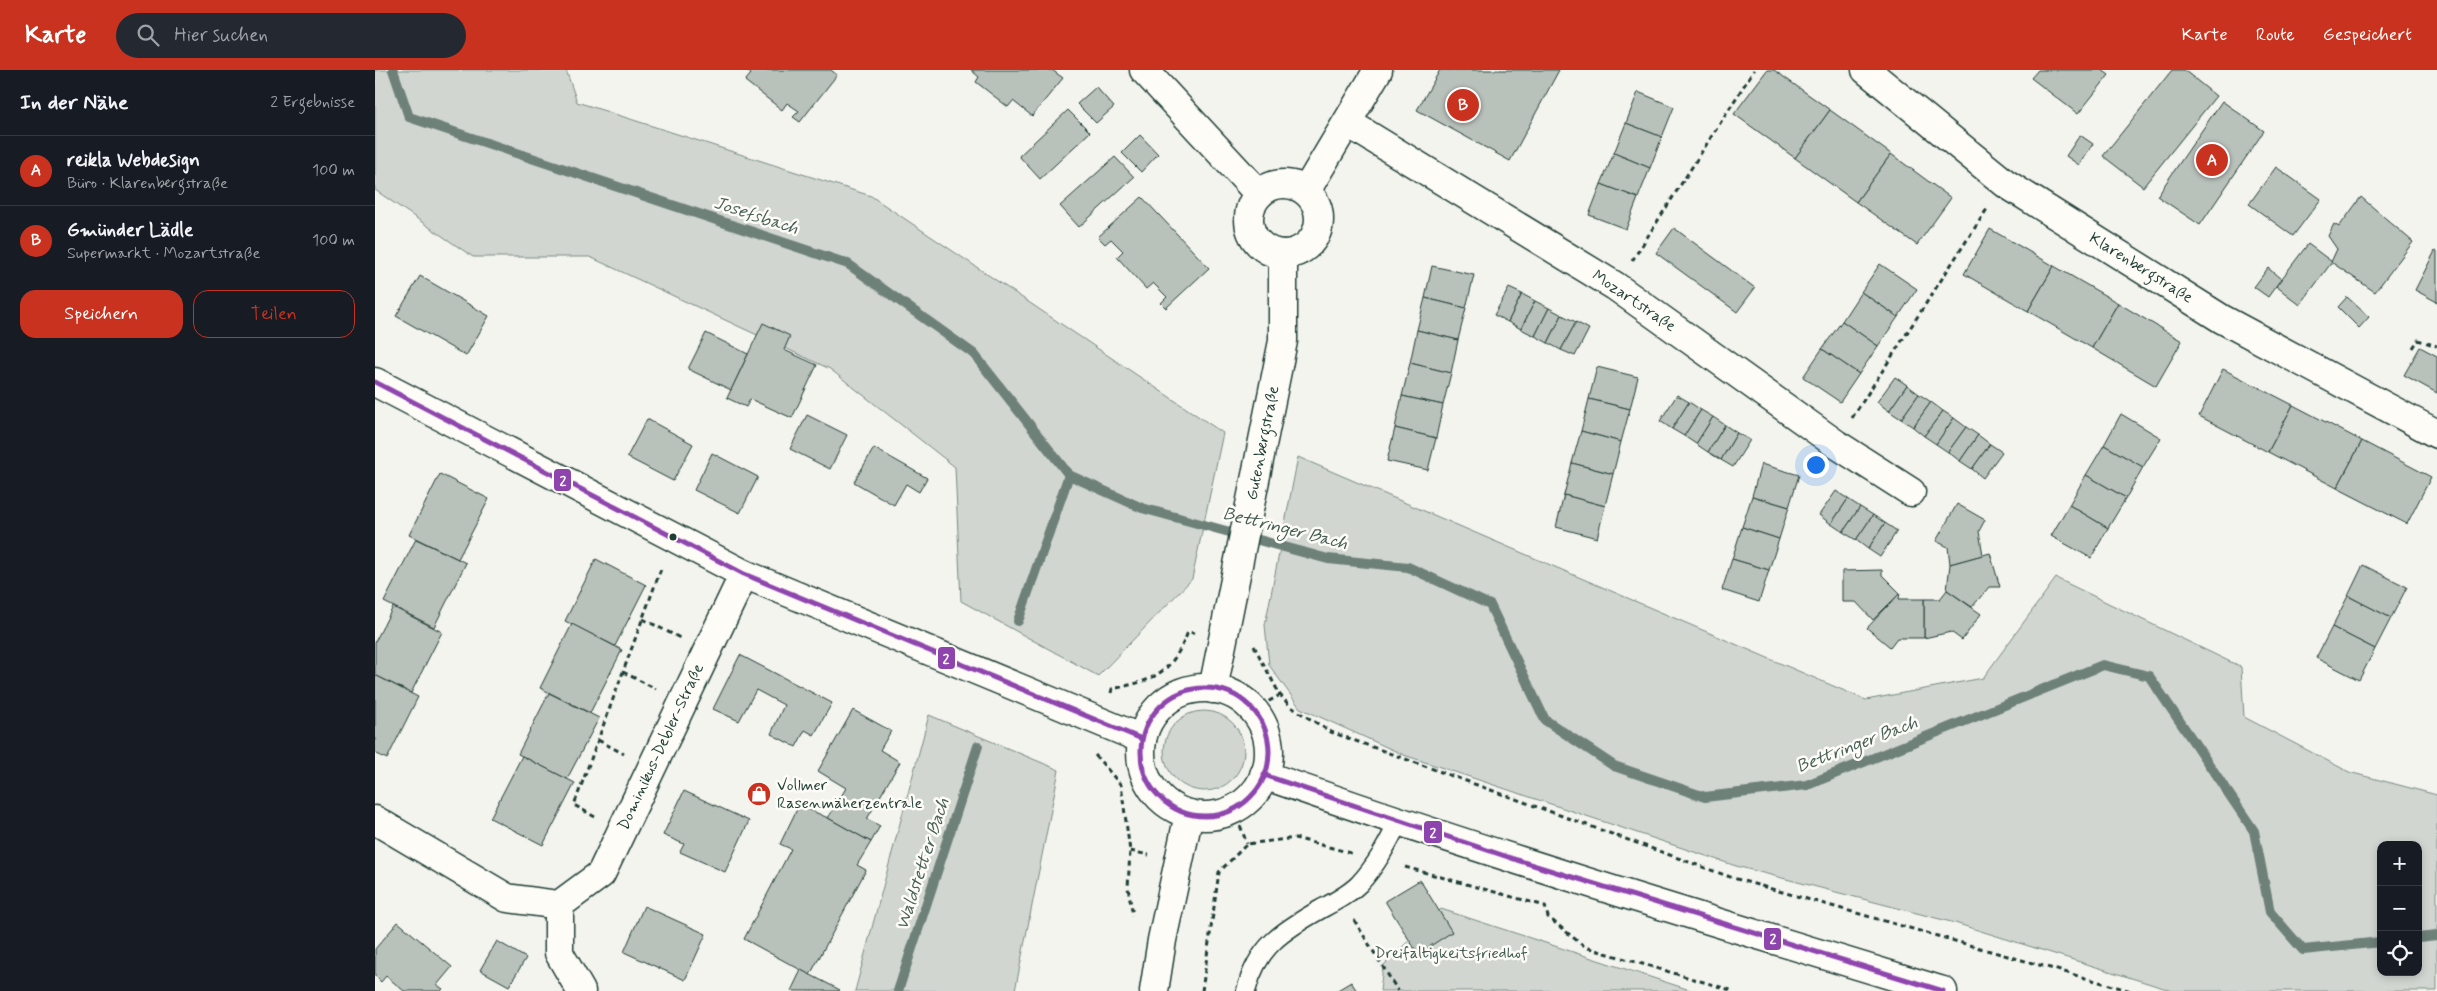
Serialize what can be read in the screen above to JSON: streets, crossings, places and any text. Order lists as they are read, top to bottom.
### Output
{
  "streets": {
    "street": [
      "Klarenbergstraße",
      "Mozartstraße",
      "Gutenbergstraße",
      "Dominikus-Debler-Straße"
    ]
  },
  "water": ["Josefsbach", "Bettringer Bach", "Waldstetter Bach"],
  "parks": ["Dreifaltigkeitsfriedhof"],
  "places": {
    "shop": ["Vollmer Rasenmäherzentrale"]
  },
  "lines": ["transit line 2"],
  "page": {
    "header": "Karte",
    "search": "Hier suchen",
    "nav": ["Karte", "Route", "Gespeichert"],
    "heading": ["In der Nähe", "2 Ergebnisse"],
    "pins": ["B", "A"],
    "list": [
      {
        "mark": "A",
        "name": "reikla Webdesign",
        "note": "Büro · Klarenbergstraße",
        "value": "100 m"
      },
      {
        "mark": "B",
        "name": "Gmünder Lädle",
        "note": "Supermarkt · Mozartstraße",
        "value": "100 m"
      }
    ],
    "buttons": ["Speichern", "Teilen"],
    "map_buttons": ["+", "−"]
  }
}
